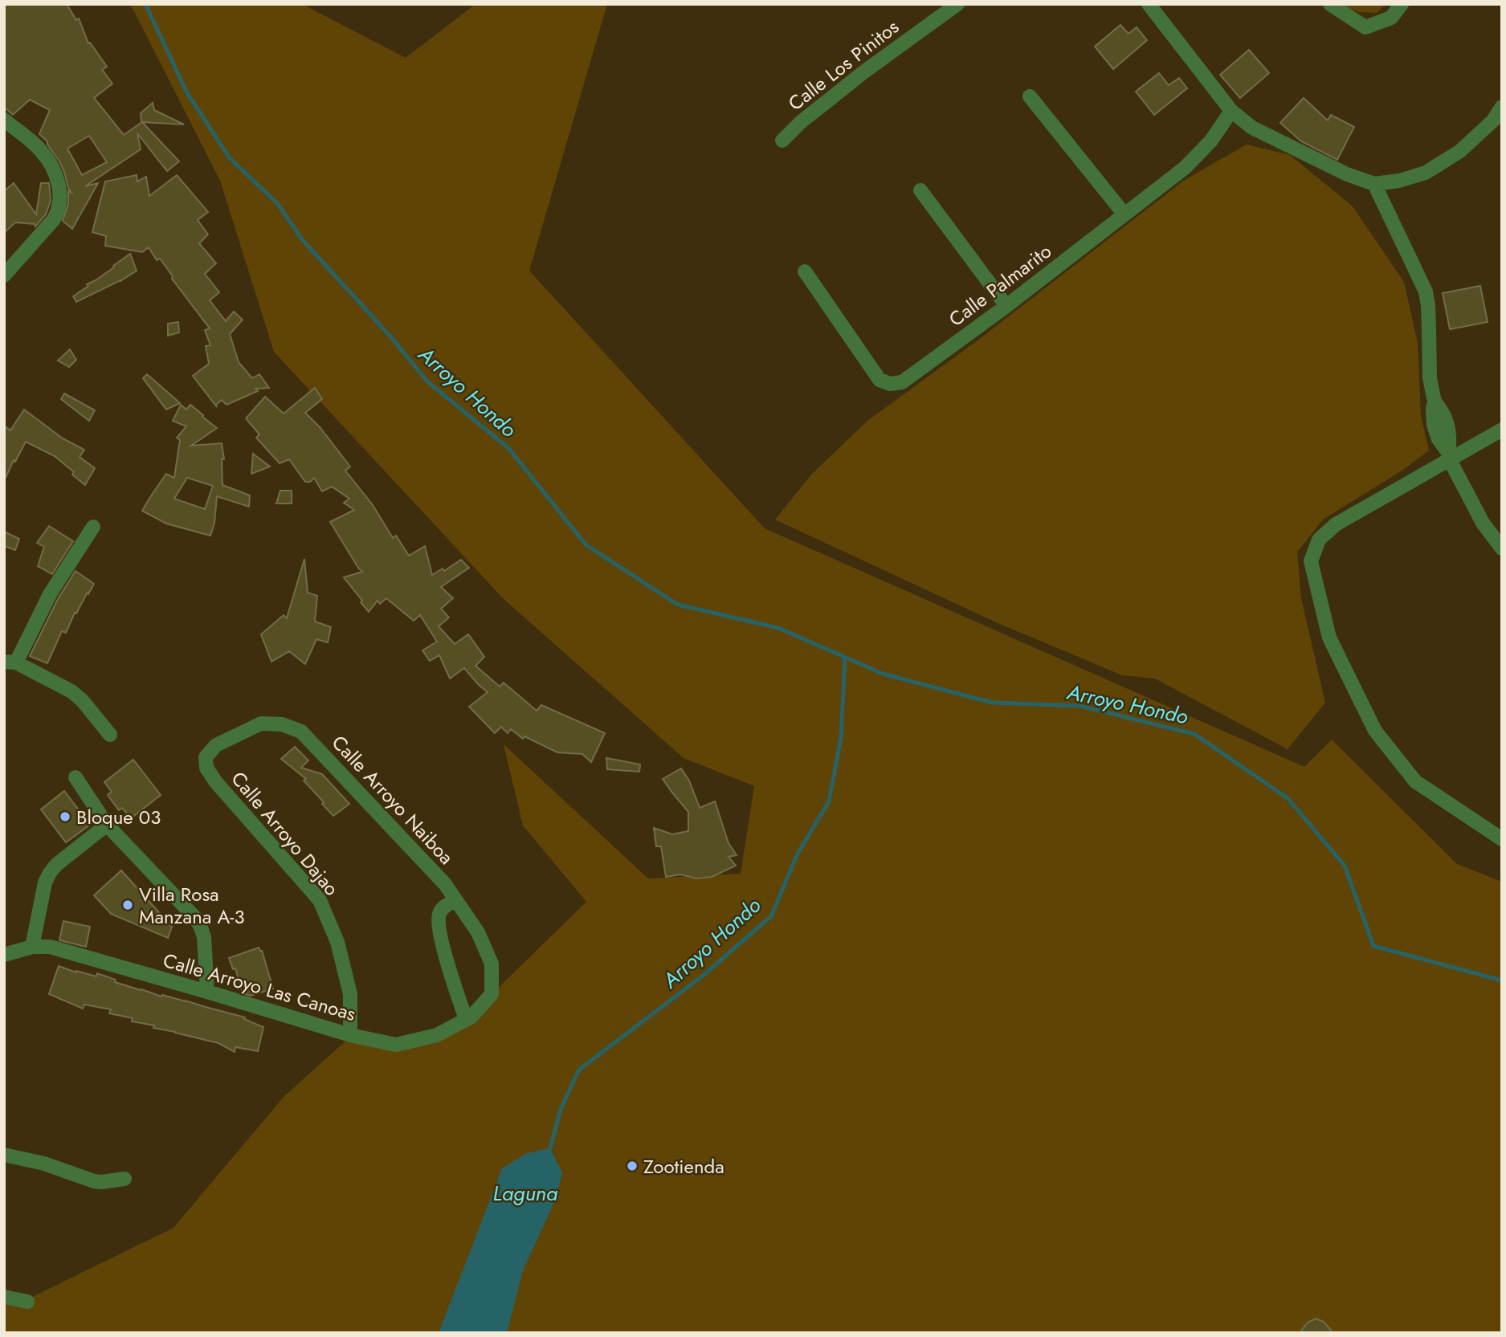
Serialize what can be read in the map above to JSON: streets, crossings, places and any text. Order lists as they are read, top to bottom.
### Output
{
  "streets": {
    "street": [
      "Calle Los Pinitos",
      "Calle Palmarito",
      "Calle Arroyo Naiboa",
      "Calle Arroyo Dajao",
      "Calle Arroyo Las Canoas"
    ]
  },
  "crossings": [
    ["Calle Arroyo Naiboa", "Calle Arroyo Dajao"],
    ["Calle Arroyo Naiboa", "Calle Arroyo Las Canoas"],
    ["Calle Arroyo Dajao", "Calle Arroyo Las Canoas"]
  ],
  "water": ["Arroyo Hondo", "Laguna"],
  "places": ["Bloque 03", "Villa Rosa Manzana A-3", "Zootienda"]
}
